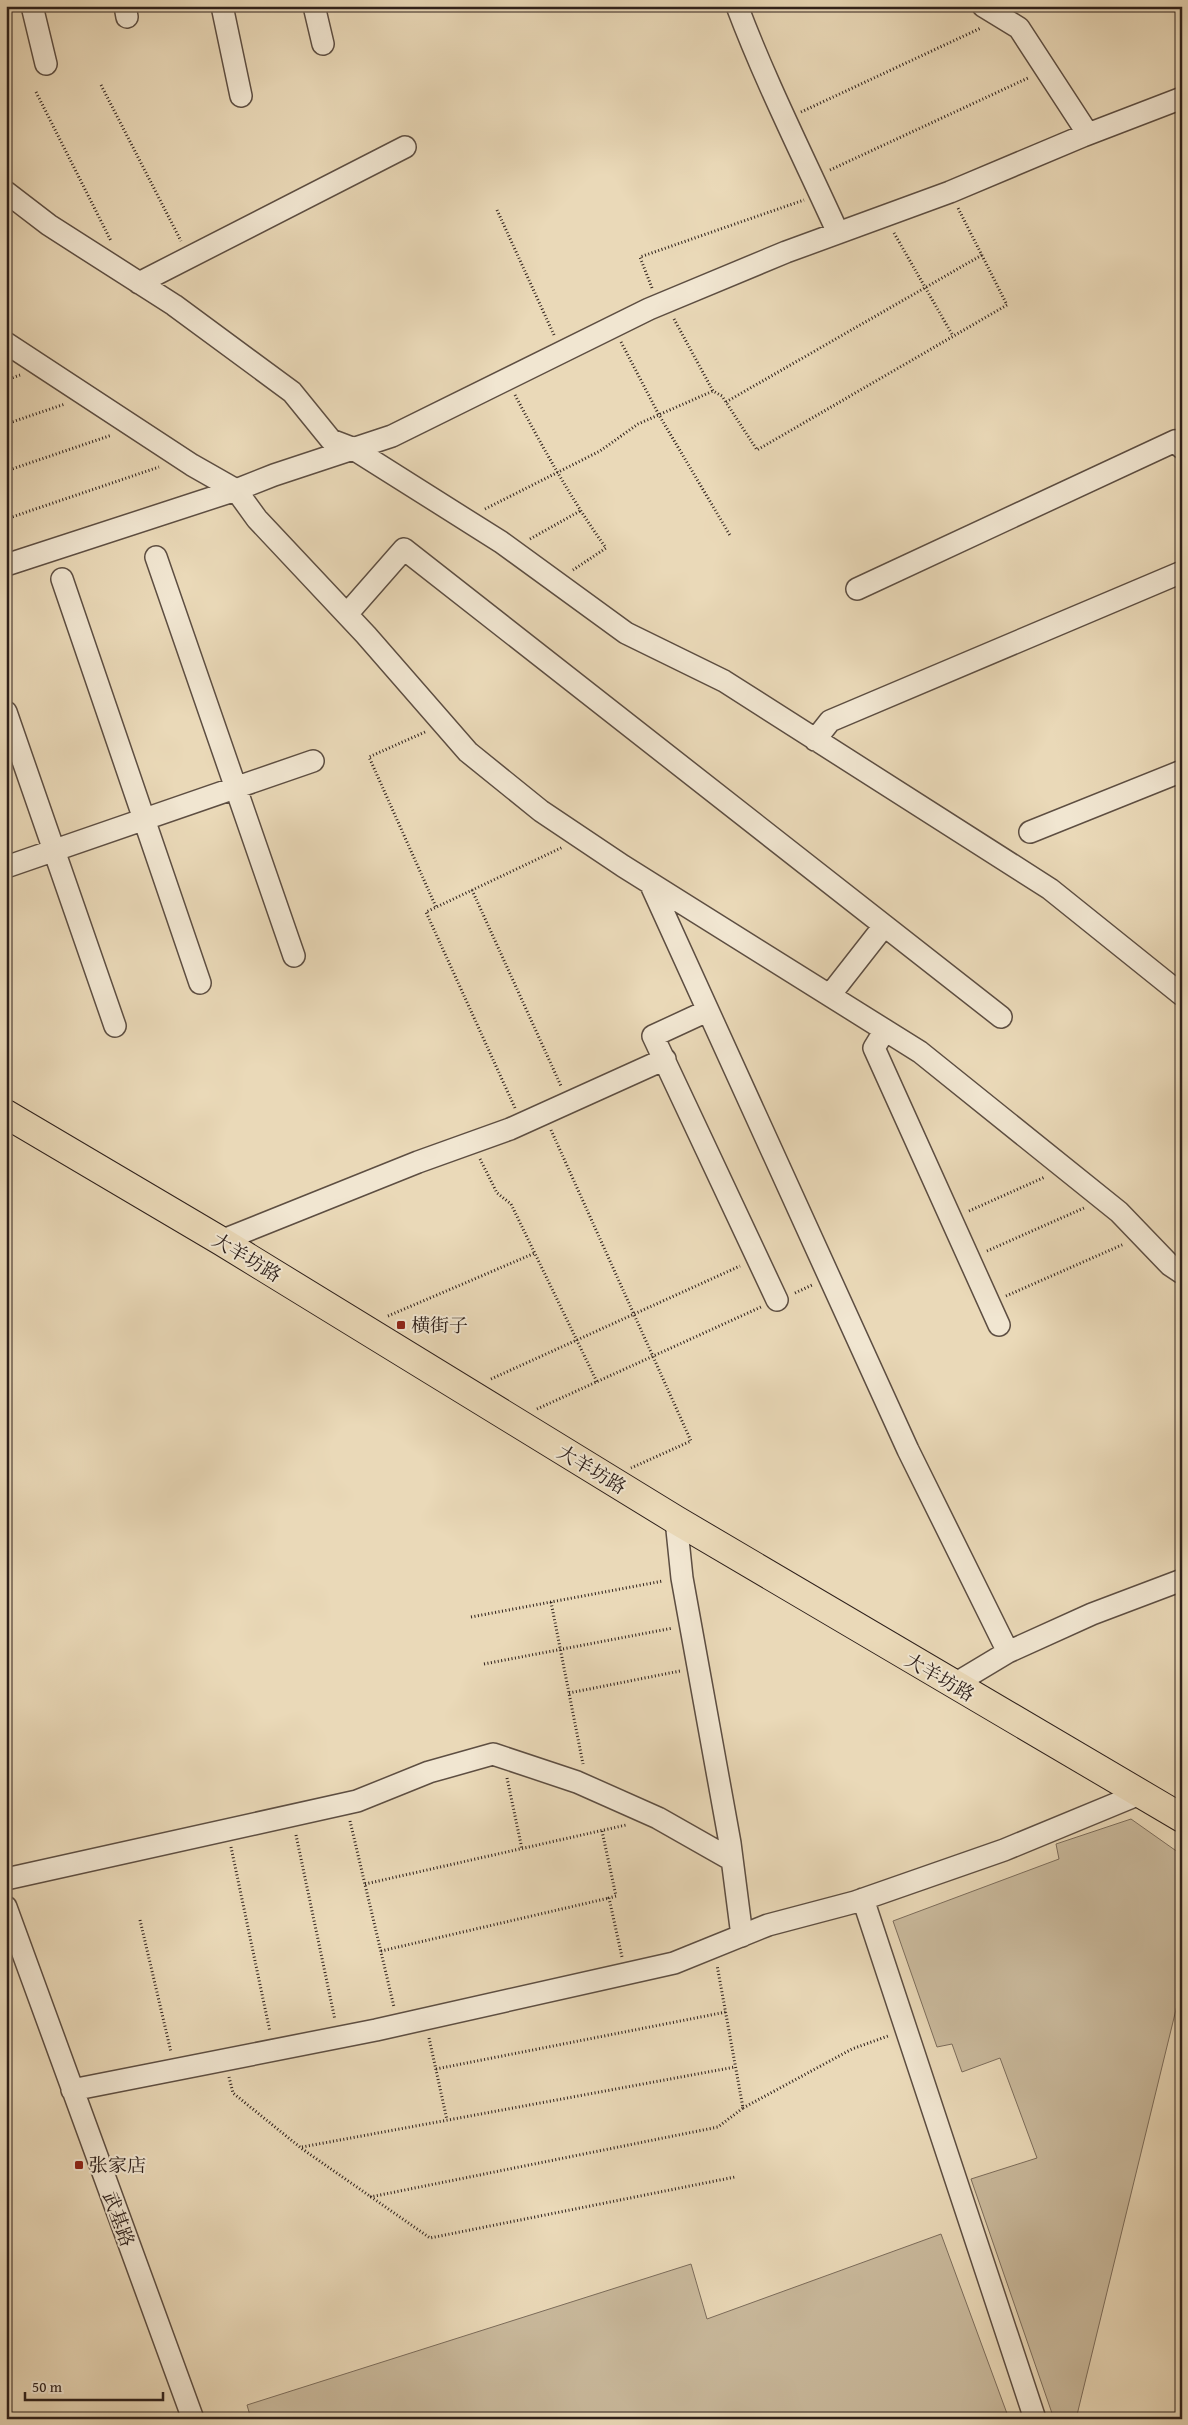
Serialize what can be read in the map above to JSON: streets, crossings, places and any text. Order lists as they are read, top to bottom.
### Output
{
  "streets": {
    "main road": ["大羊坊路"],
    "street": ["武基路"]
  },
  "places": {
    "transit": ["横街子", "张家店"]
  },
  "scale_bar": "50 m"
}
